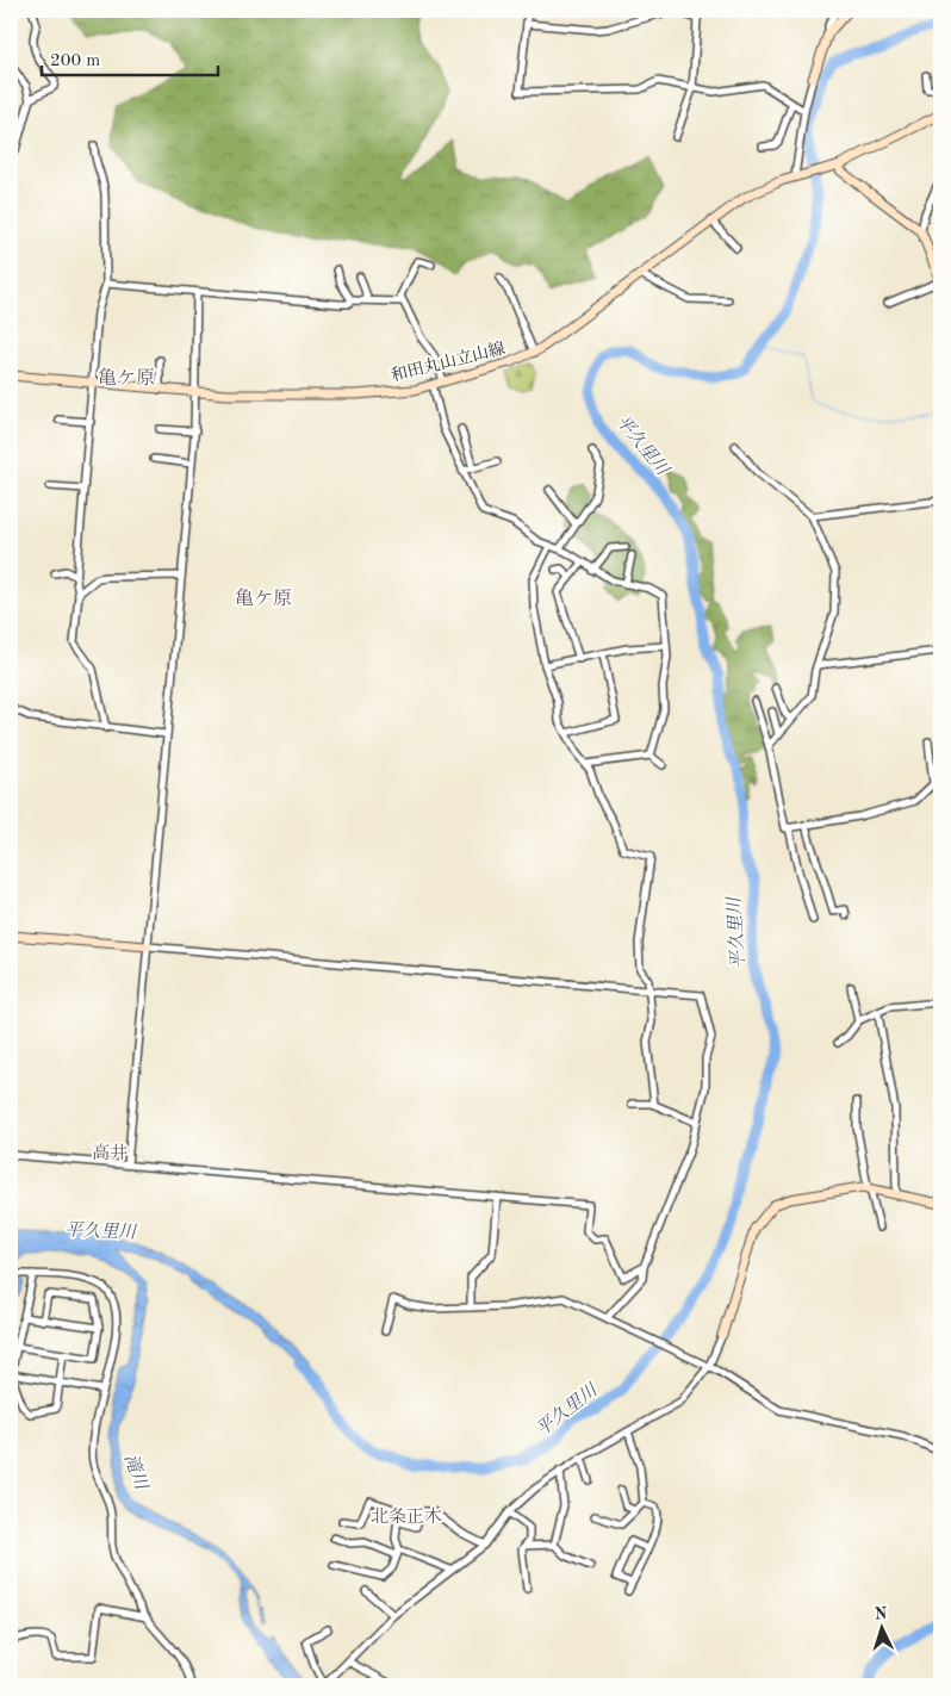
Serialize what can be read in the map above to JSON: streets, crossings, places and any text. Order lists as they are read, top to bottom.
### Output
{
  "streets": {
    "main road": ["和田丸山立山線"]
  },
  "districts": [
    "亀ケ原",
    "亀ケ原",
    "高井",
    "北条正木"
  ],
  "water": ["平久里川", "滝川"],
  "scale_bar": "200 m",
  "north": "top"
}
